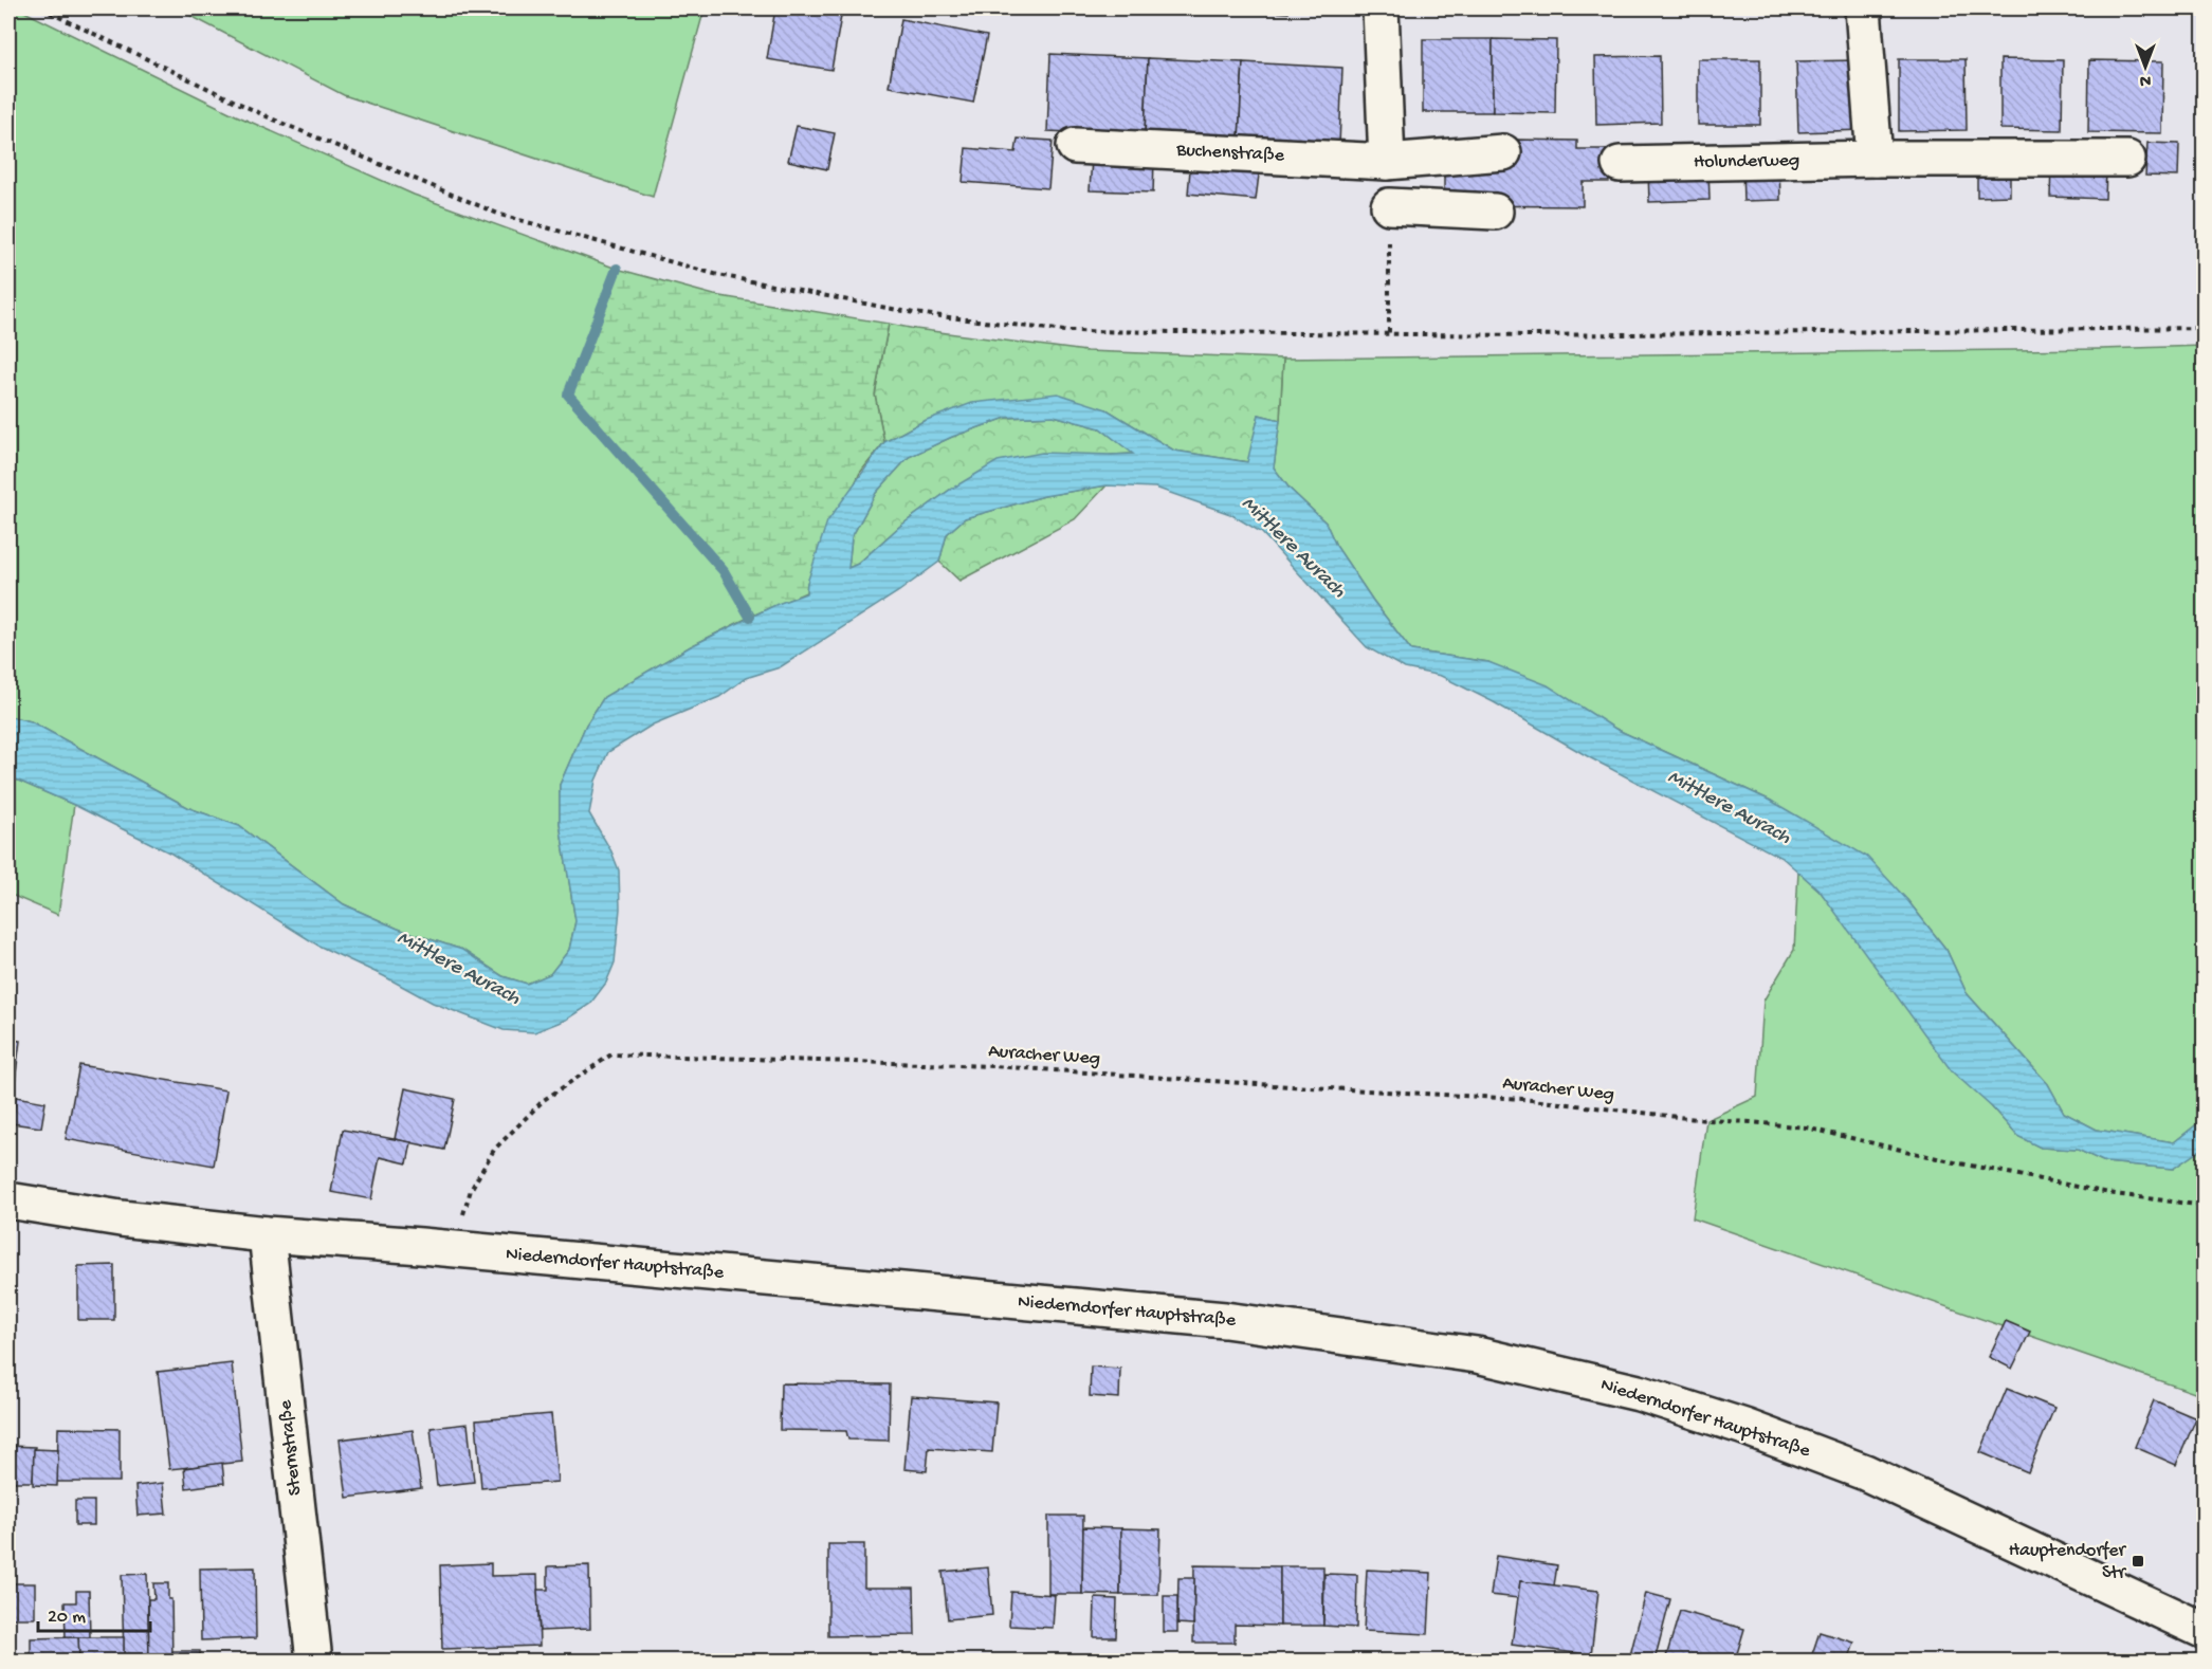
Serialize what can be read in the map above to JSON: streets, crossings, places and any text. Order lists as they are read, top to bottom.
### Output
{
  "streets": {
    "street": [
      "Buchenstraße",
      "Holunderweg",
      "Niederndorfer Hauptstraße",
      "Sternstraße"
    ],
    "path": ["Auracher Weg"]
  },
  "crossings": [
    ["Niederndorfer Hauptstraße", "Sternstraße"]
  ],
  "water": ["Mittlere Aurach"],
  "places": {
    "transit": ["Hauptendorfer Str"]
  },
  "scale_bar": "20 m",
  "north": "bottom"
}
